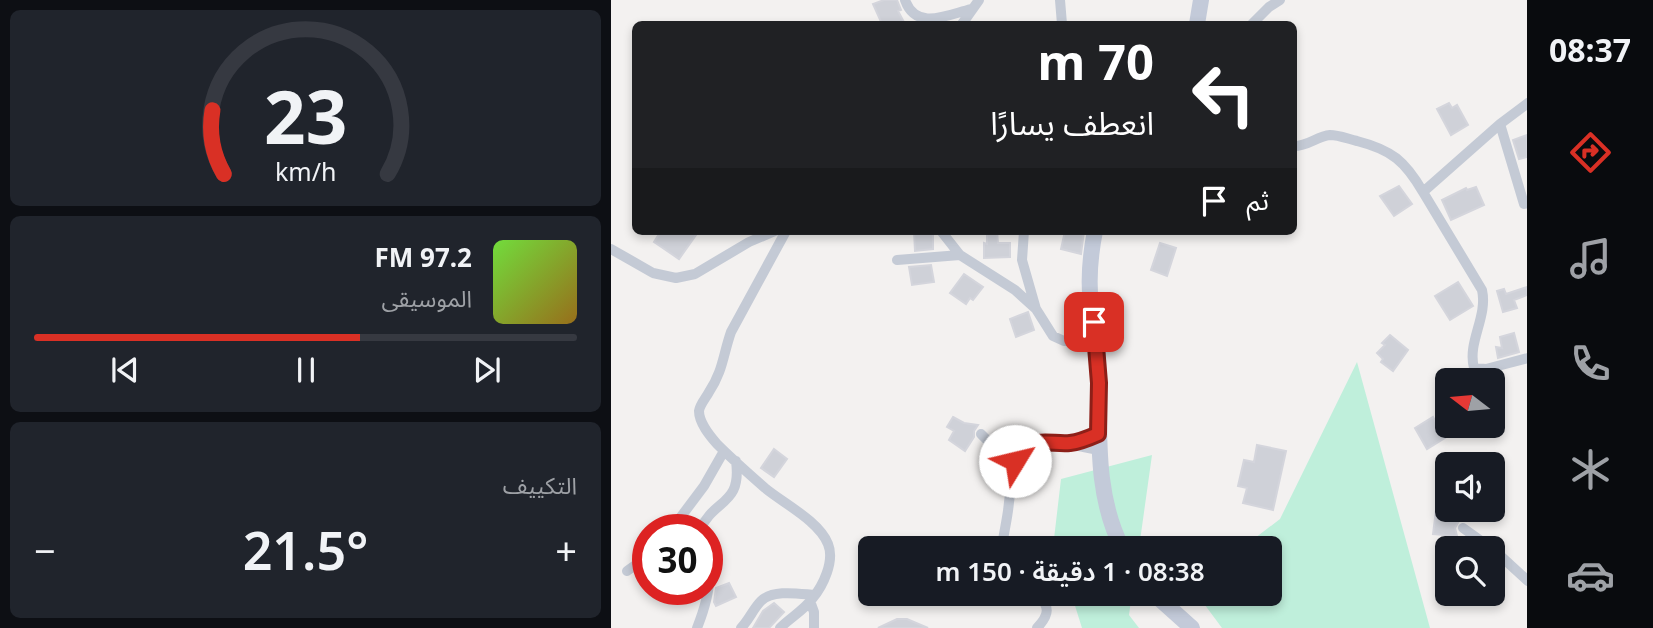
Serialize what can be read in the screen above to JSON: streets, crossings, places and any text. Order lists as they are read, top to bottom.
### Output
{
  "north": "left",
  "page": {
    "tabs": "08:37",
    "turn": ["70 m", "انعطف يسارًا"],
    "then": "ثم",
    "song": ["97.2 FM", "الموسيقى"],
    "tile": "التكييف",
    "limit": "30",
    "heat": ["−", "21.5°", "+"],
    "trip": "08:38 · 1 دقيقة · 150 m",
    "gauge": ["23", "km/h"]
  }
}
